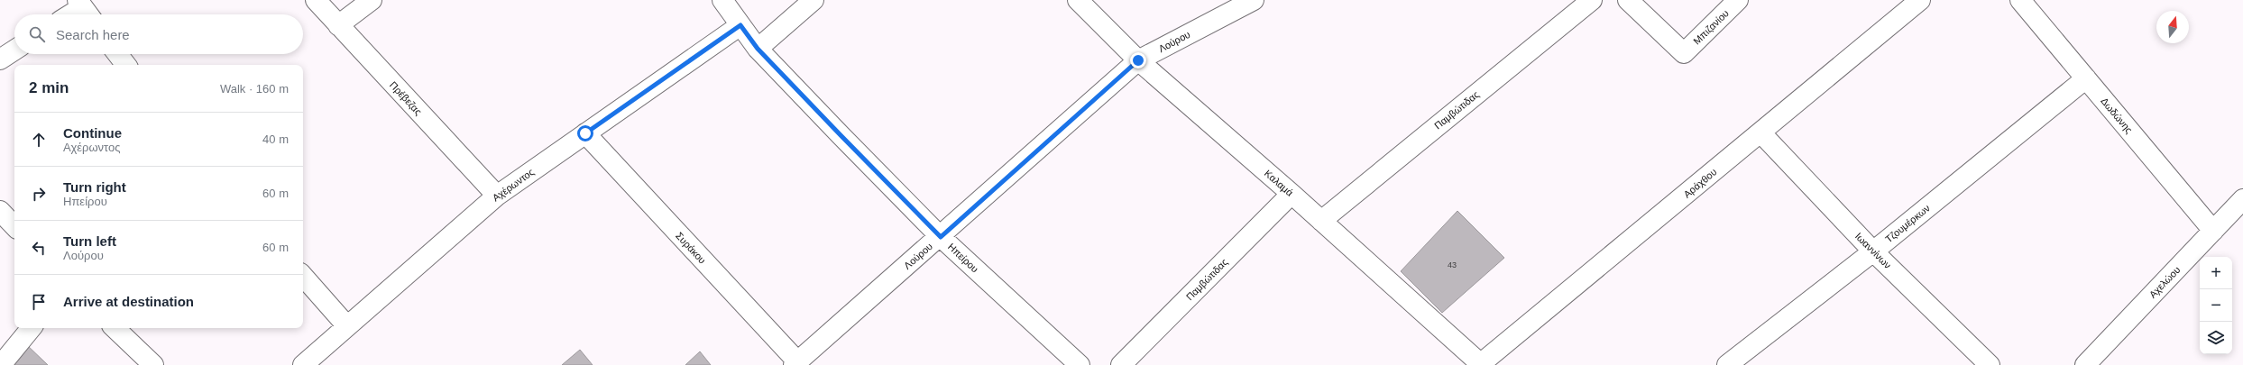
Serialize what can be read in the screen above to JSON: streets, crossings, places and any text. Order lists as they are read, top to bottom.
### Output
{
  "streets": {
    "street": [
      "Μπιζανίου",
      "Λούρου",
      "Πρέβεζας",
      "Παμβώτιδας",
      "Δωδώνης",
      "Καλαμά",
      "Αράχθου",
      "Αχέρωντος",
      "Τζουμέρκων",
      "Συράκου",
      "Ιωαννίνων",
      "Ηπείρου",
      "Αχελώου"
    ]
  },
  "crossings": [
    ["Λούρου", "Καλαμά"],
    ["Λούρου", "Συράκου"],
    ["Λούρου", "Ηπείρου"],
    ["Πρέβεζας", "Αχέρωντος"],
    ["Παμβώτιδας", "Καλαμά"],
    ["Δωδώνης", "Τζουμέρκων"],
    ["Δωδώνης", "Αχελώου"],
    ["Καλαμά", "Αράχθου"],
    ["Αράχθου", "Ιωαννίνων"],
    ["Αχέρωντος", "Συράκου"],
    ["Αχέρωντος", "Ηπείρου"],
    ["Τζουμέρκων", "Ιωαννίνων"]
  ],
  "house_numbers": ["43"],
  "north": "top",
  "page": {
    "search": "Search here",
    "heading": ["2 min", "Walk · 160 m"],
    "list": [
      ["Continue", "Αχέρωντος", "40 m"],
      ["Turn right", "Ηπείρου", "60 m"],
      ["Turn left", "Λούρου", "60 m"],
      "Arrive at destination"
    ],
    "map_buttons": ["+", "−"]
  }
}
